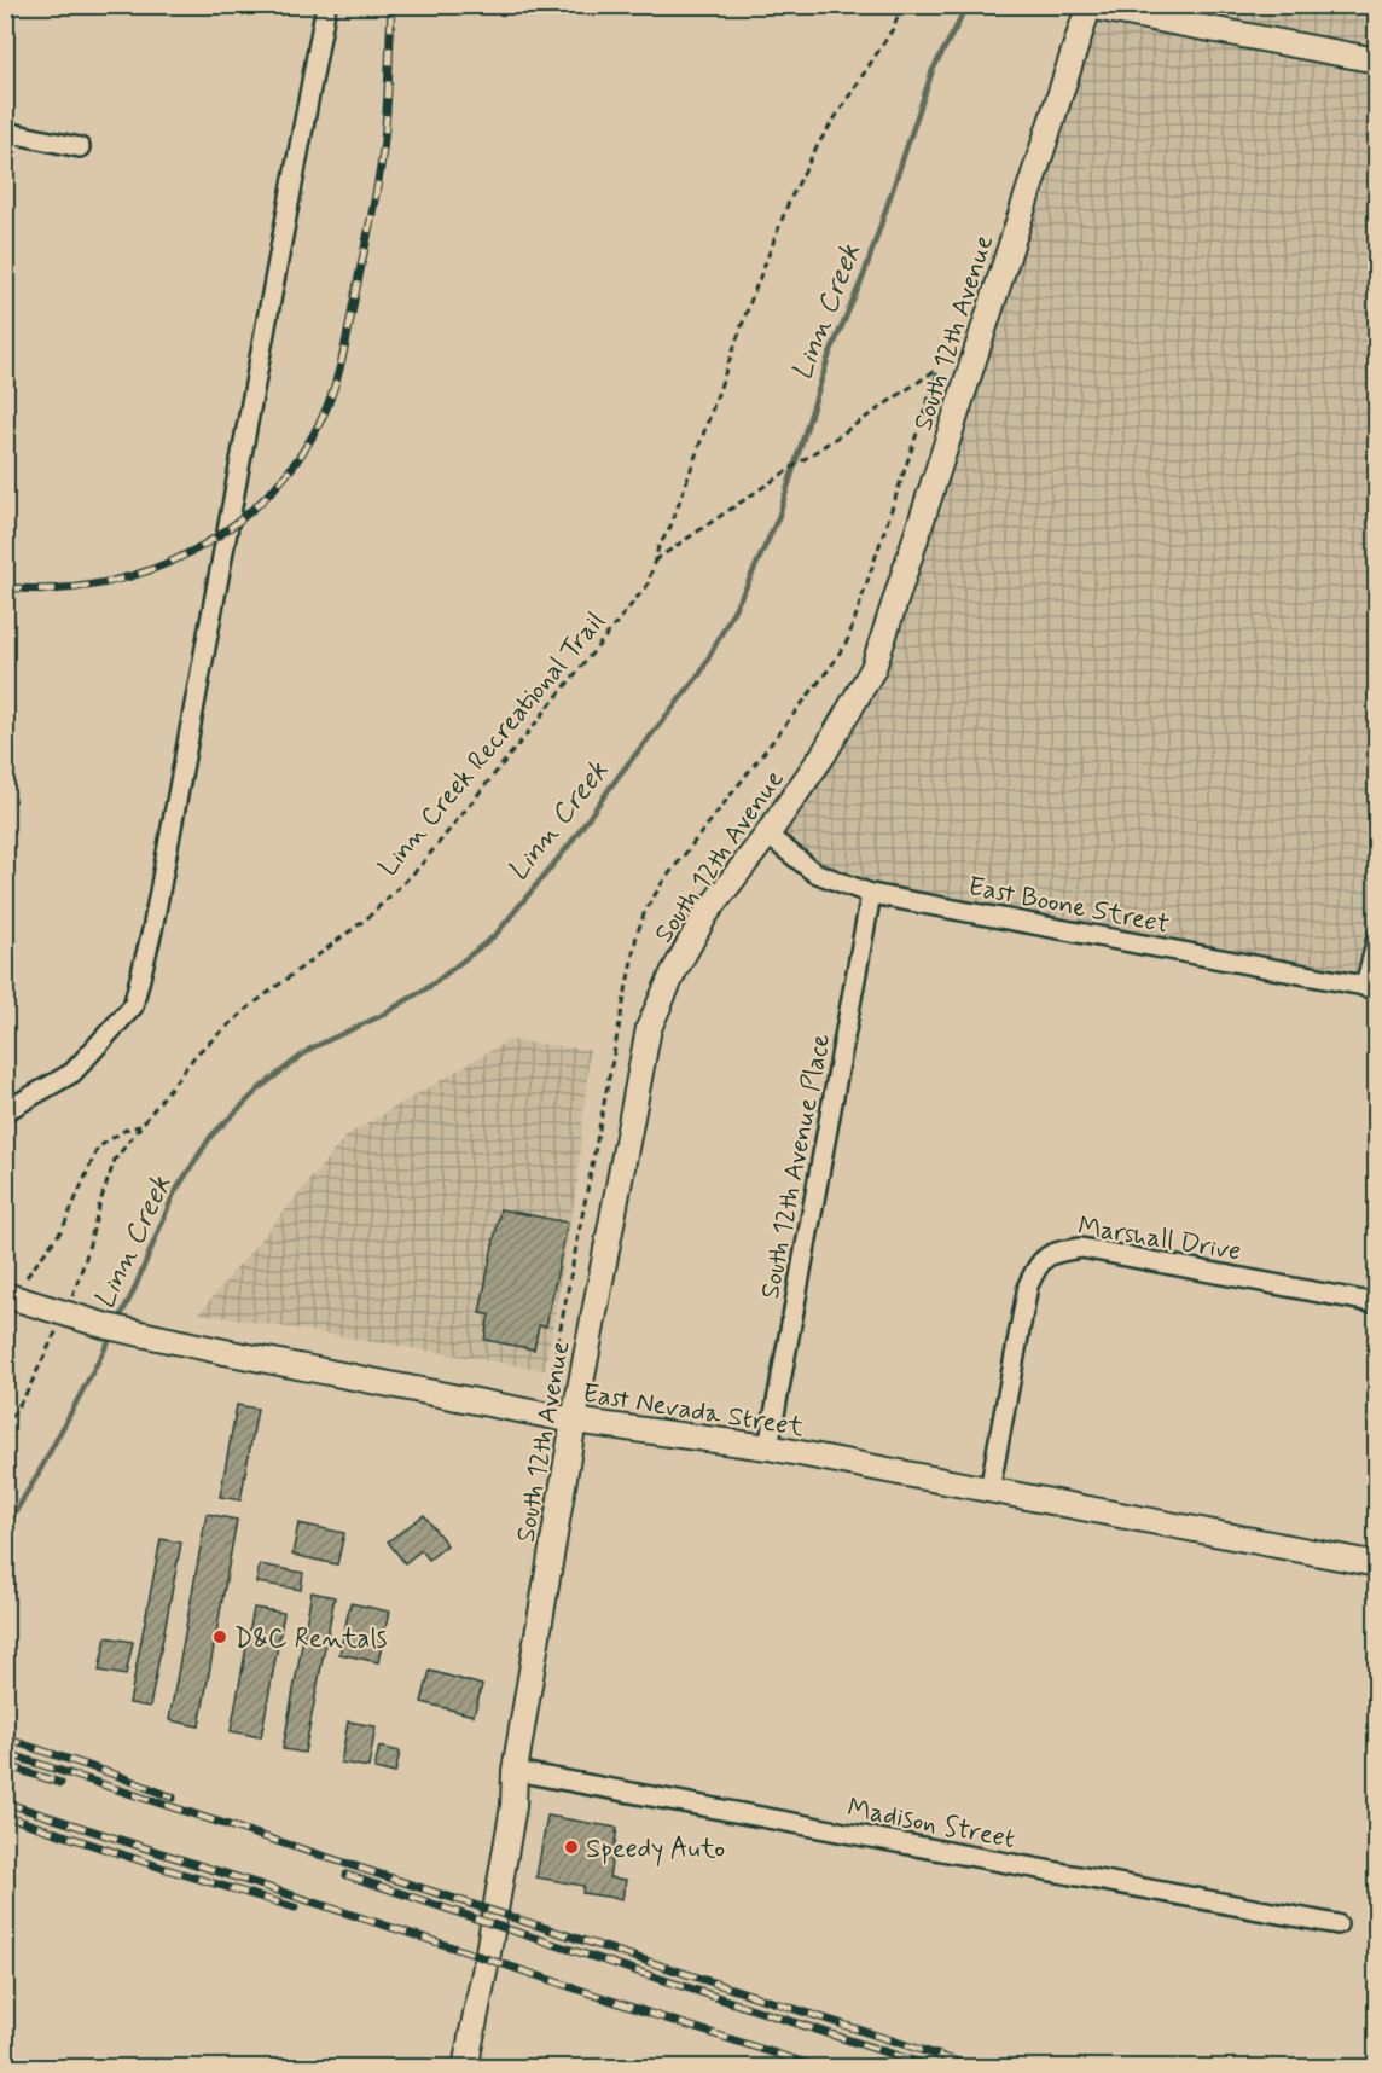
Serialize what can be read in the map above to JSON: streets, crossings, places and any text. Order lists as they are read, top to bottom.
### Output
{
  "streets": {
    "main road": ["South 12th Avenue", "East Nevada Street"],
    "street": [
      "East Boone Street",
      "South 12th Avenue Place",
      "Marshall Drive",
      "Madison Street"
    ],
    "path": ["Linn Creek Recreational Trail"]
  },
  "crossings": [
    ["South 12th Avenue", "East Boone Street"],
    ["South 12th Avenue", "East Nevada Street"],
    ["South 12th Avenue", "Madison Street"],
    ["East Boone Street", "South 12th Avenue Place"],
    ["South 12th Avenue Place", "East Nevada Street"],
    ["Marshall Drive", "East Nevada Street"]
  ],
  "water": ["Linn Creek"],
  "places": ["D&C Rentals", "Speedy Auto"]
}
